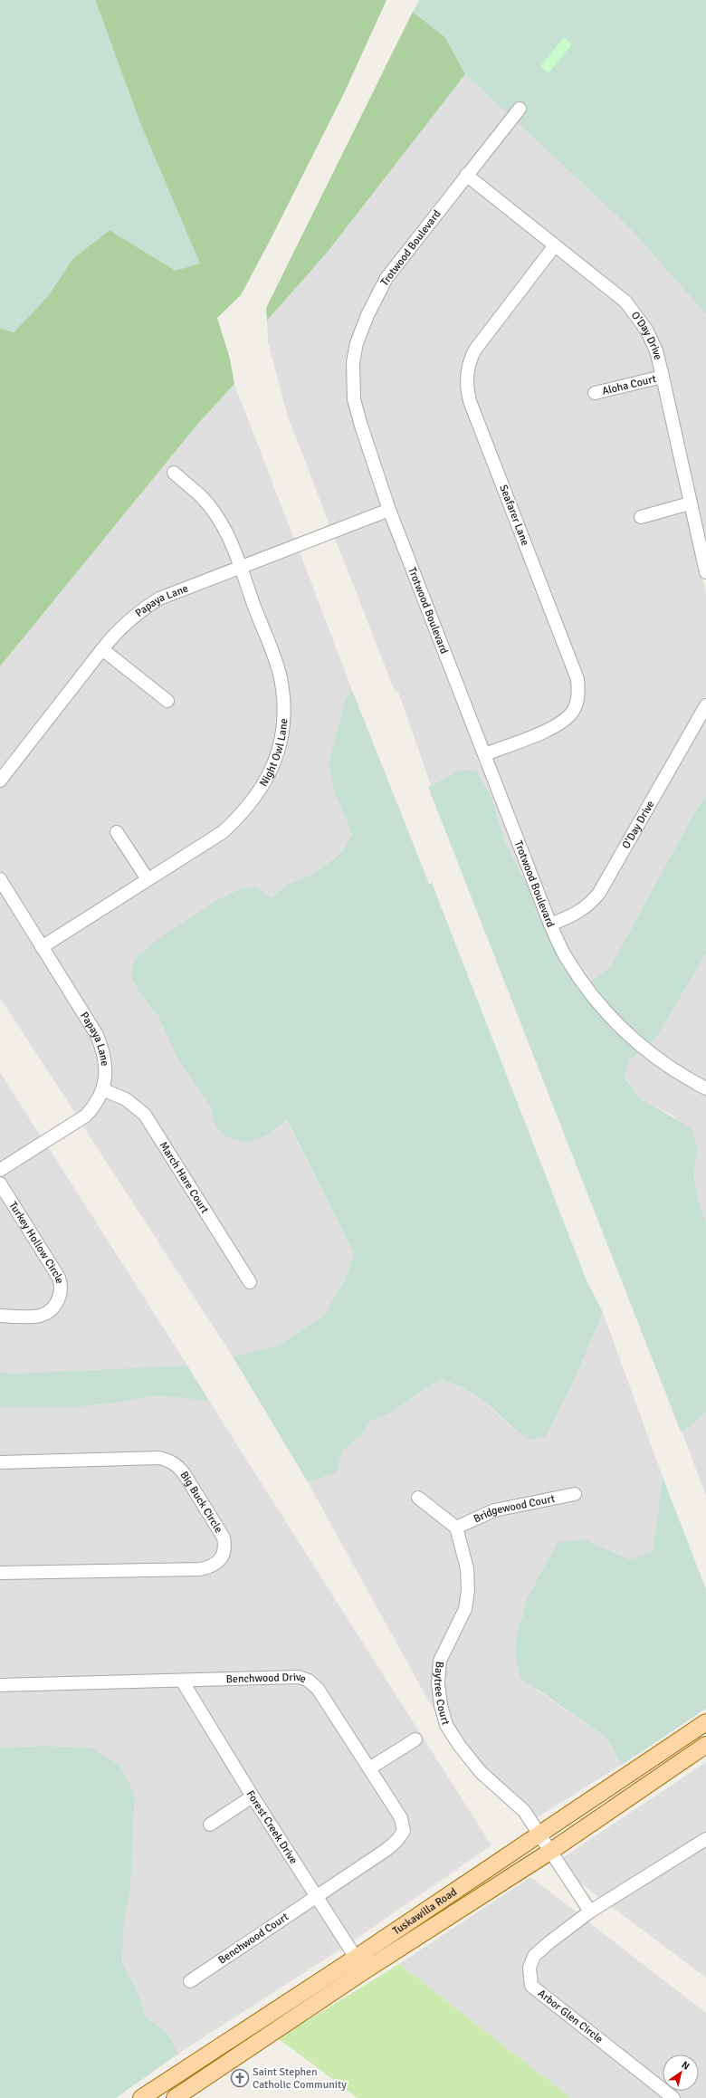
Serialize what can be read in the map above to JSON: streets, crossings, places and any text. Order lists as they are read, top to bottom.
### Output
{
  "streets": {
    "main road": ["Tuskawilla Road"],
    "street": [
      "Trotwood Boulevard",
      "O'Day Drive",
      "Aloha Court",
      "Seafarer Lane",
      "Papaya Lane",
      "Night Owl Lane",
      "March Hare Court",
      "Turkey Hollow Circle",
      "Big Buck Circle",
      "Bridgewood Court",
      "Benchwood Drive",
      "Baytree Court",
      "Forest Creek Drive",
      "Benchwood Court",
      "Arbor Glen Circle"
    ]
  },
  "crossings": [
    ["Trotwood Boulevard", "O'Day Drive"],
    ["Trotwood Boulevard", "Seafarer Lane"],
    ["Trotwood Boulevard", "Papaya Lane"],
    ["O'Day Drive", "Aloha Court"],
    ["O'Day Drive", "Seafarer Lane"],
    ["Papaya Lane", "Night Owl Lane"],
    ["Papaya Lane", "March Hare Court"],
    ["Bridgewood Court", "Baytree Court"],
    ["Benchwood Drive", "Forest Creek Drive"],
    ["Benchwood Drive", "Benchwood Court"],
    ["Baytree Court", "Tuskawilla Road"],
    ["Forest Creek Drive", "Tuskawilla Road"],
    ["Forest Creek Drive", "Benchwood Court"]
  ],
  "places": {
    "church": ["Saint Stephen Catholic Community"]
  },
  "north": "top right"
}
